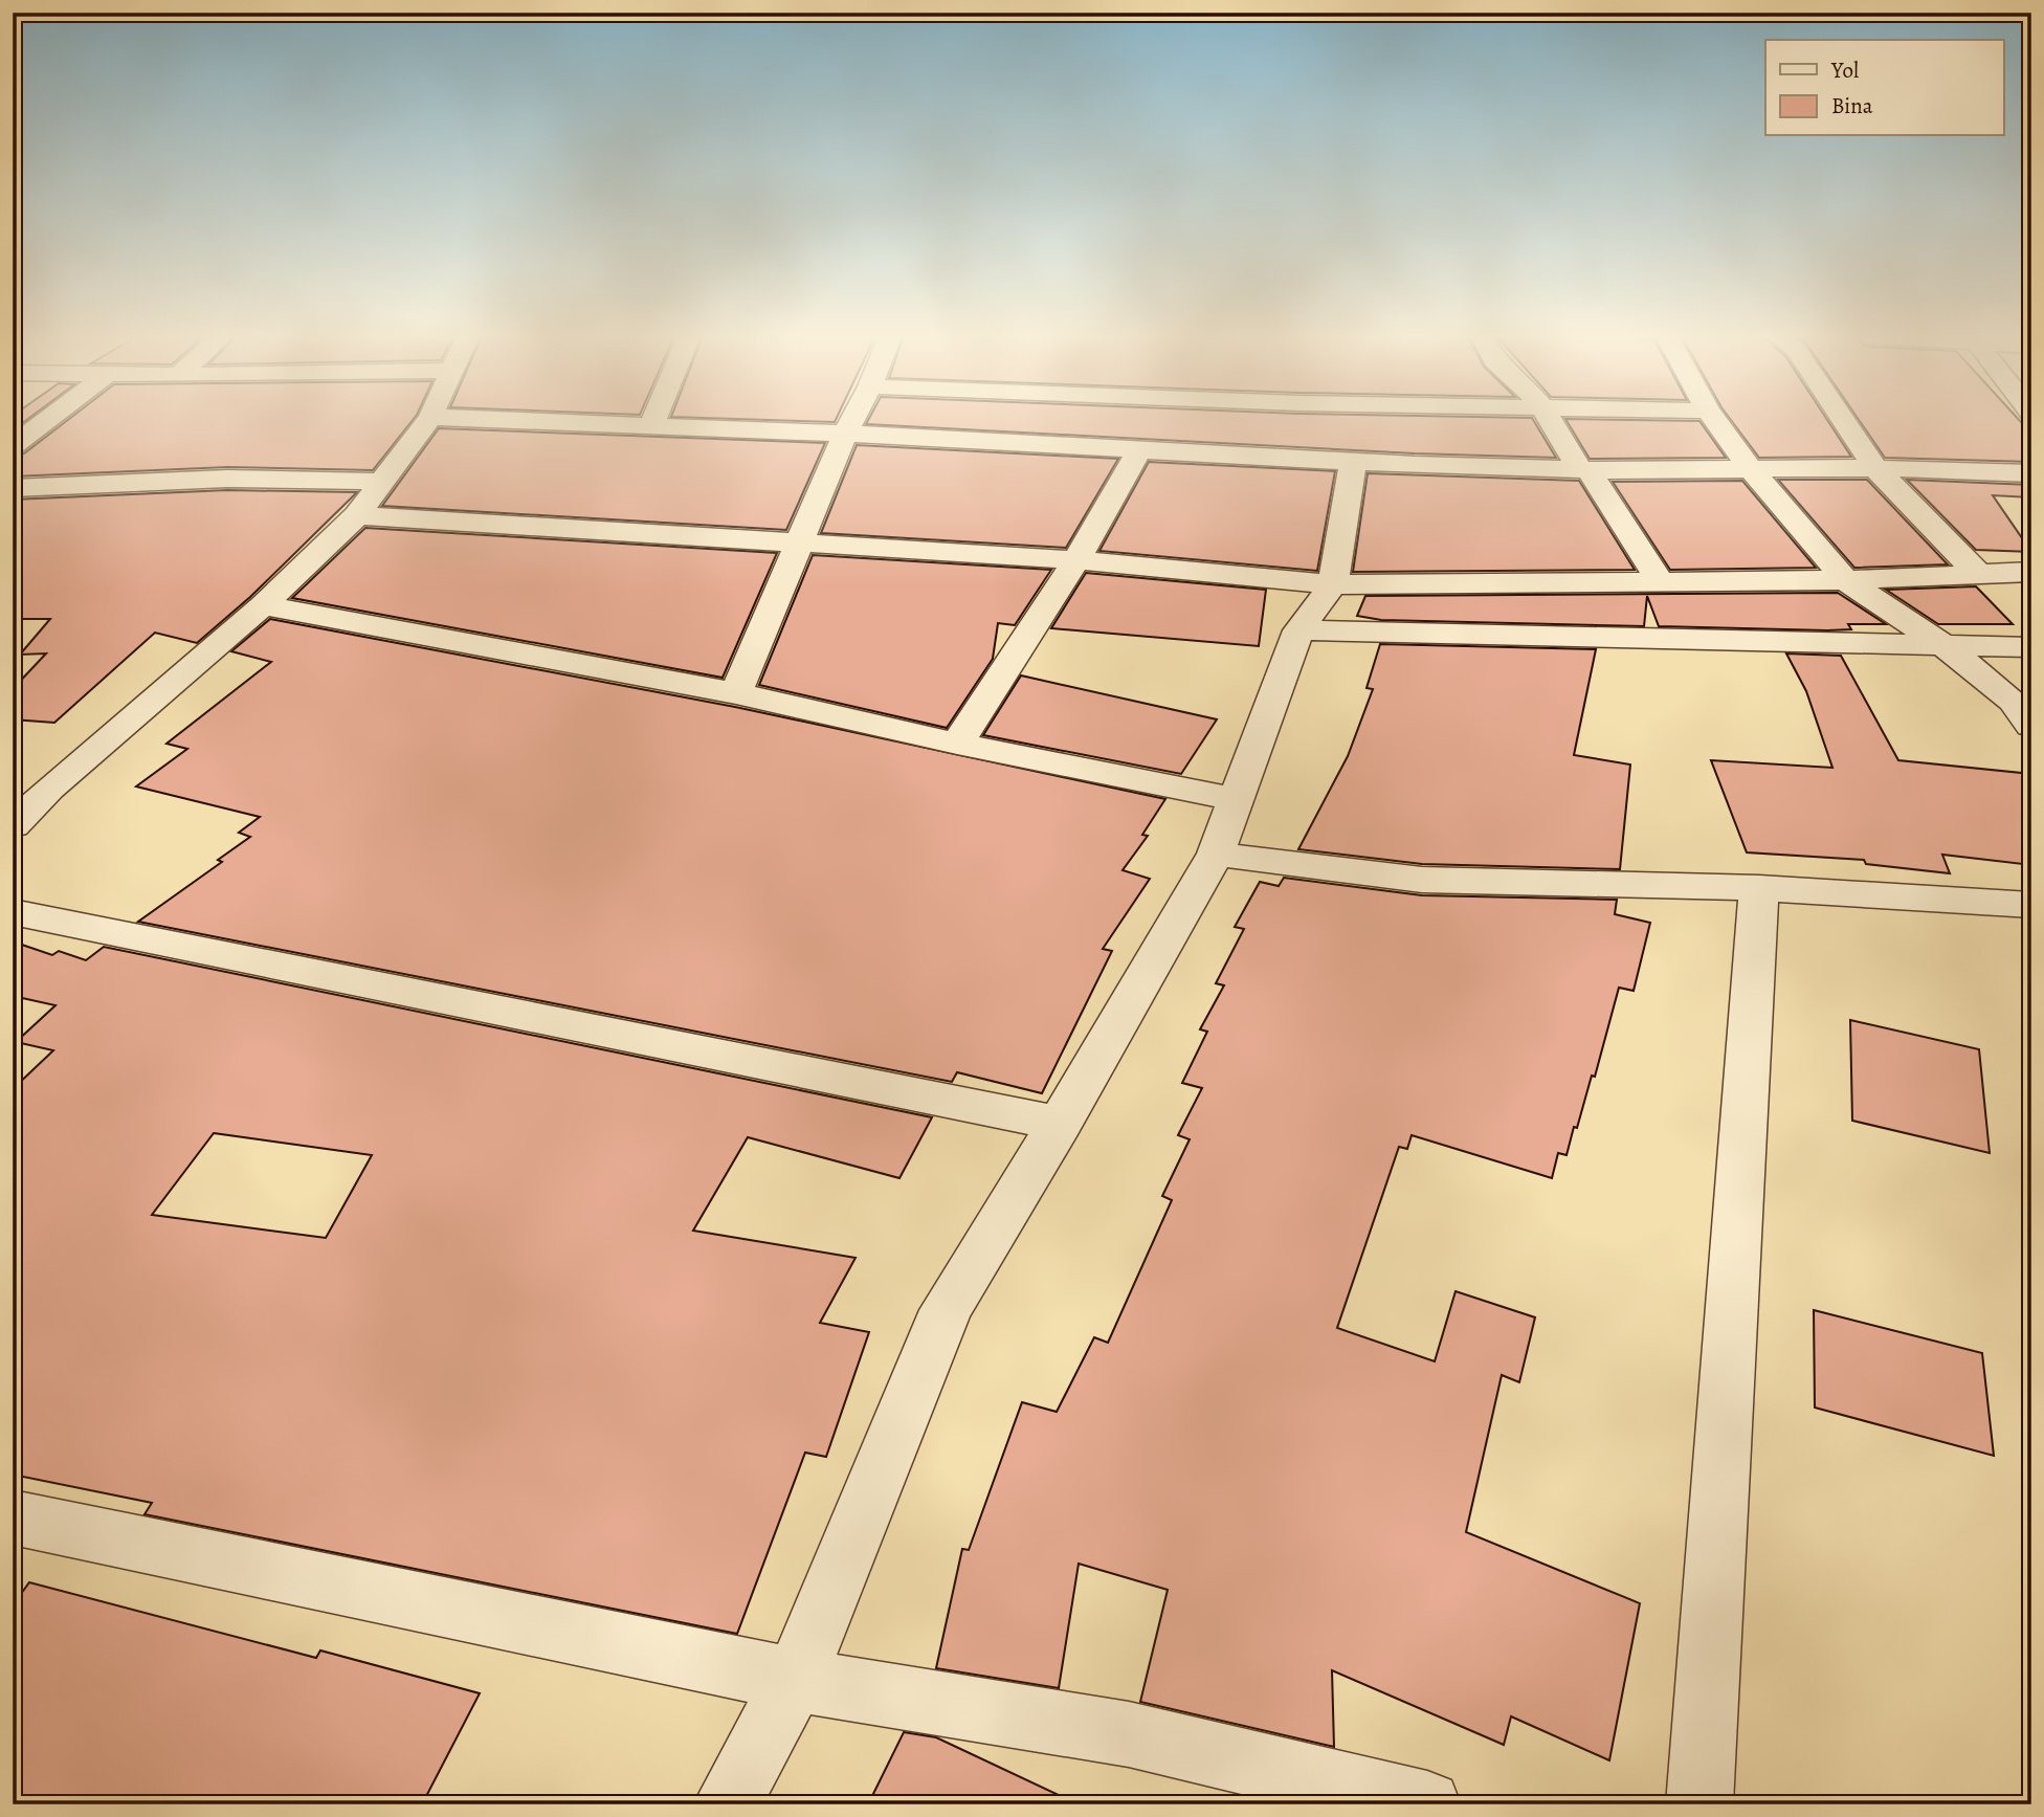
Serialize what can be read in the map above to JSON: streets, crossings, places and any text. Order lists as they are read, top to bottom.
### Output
{
  "legend": ["Yol", "Bina"]
}
